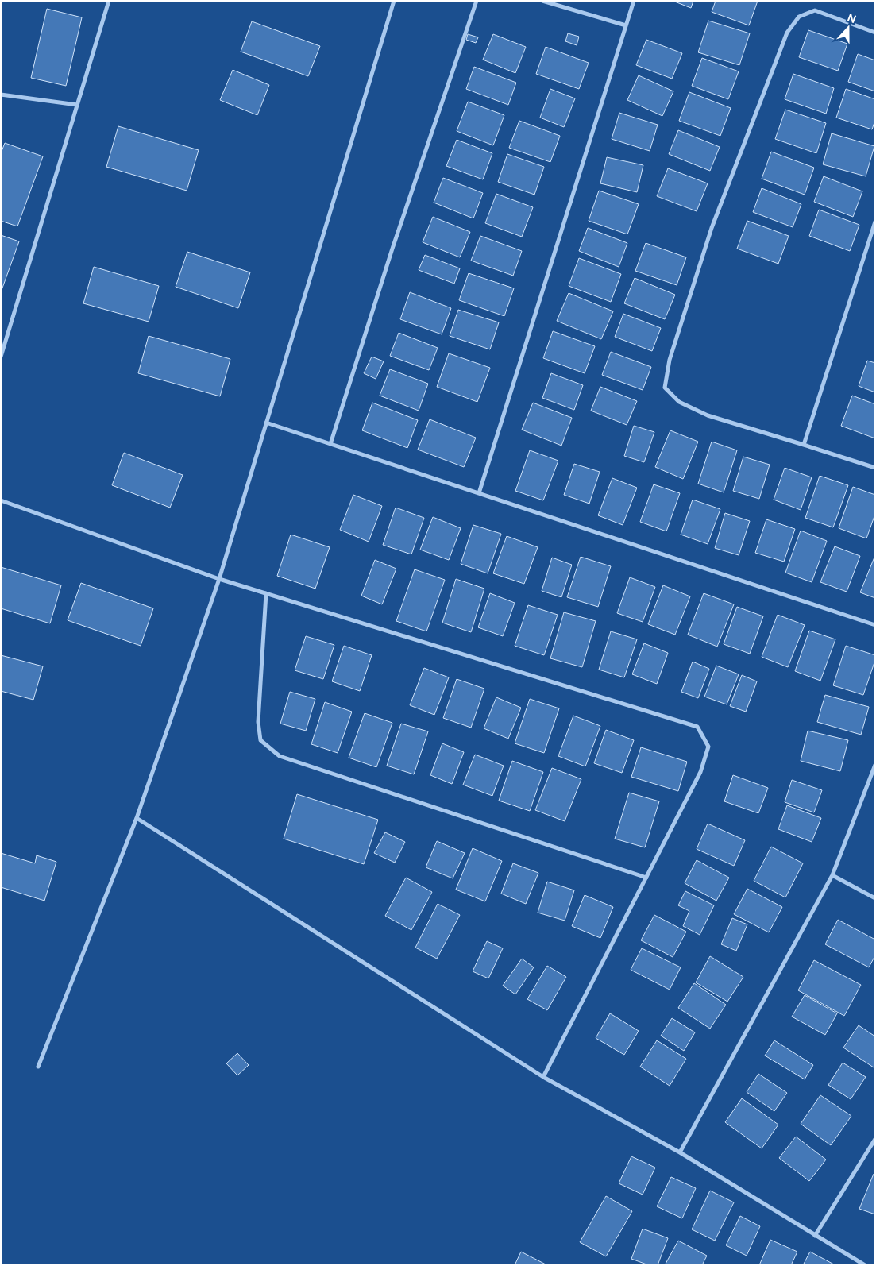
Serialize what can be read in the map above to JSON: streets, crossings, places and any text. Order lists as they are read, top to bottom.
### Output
{
  "north": "top"
}
